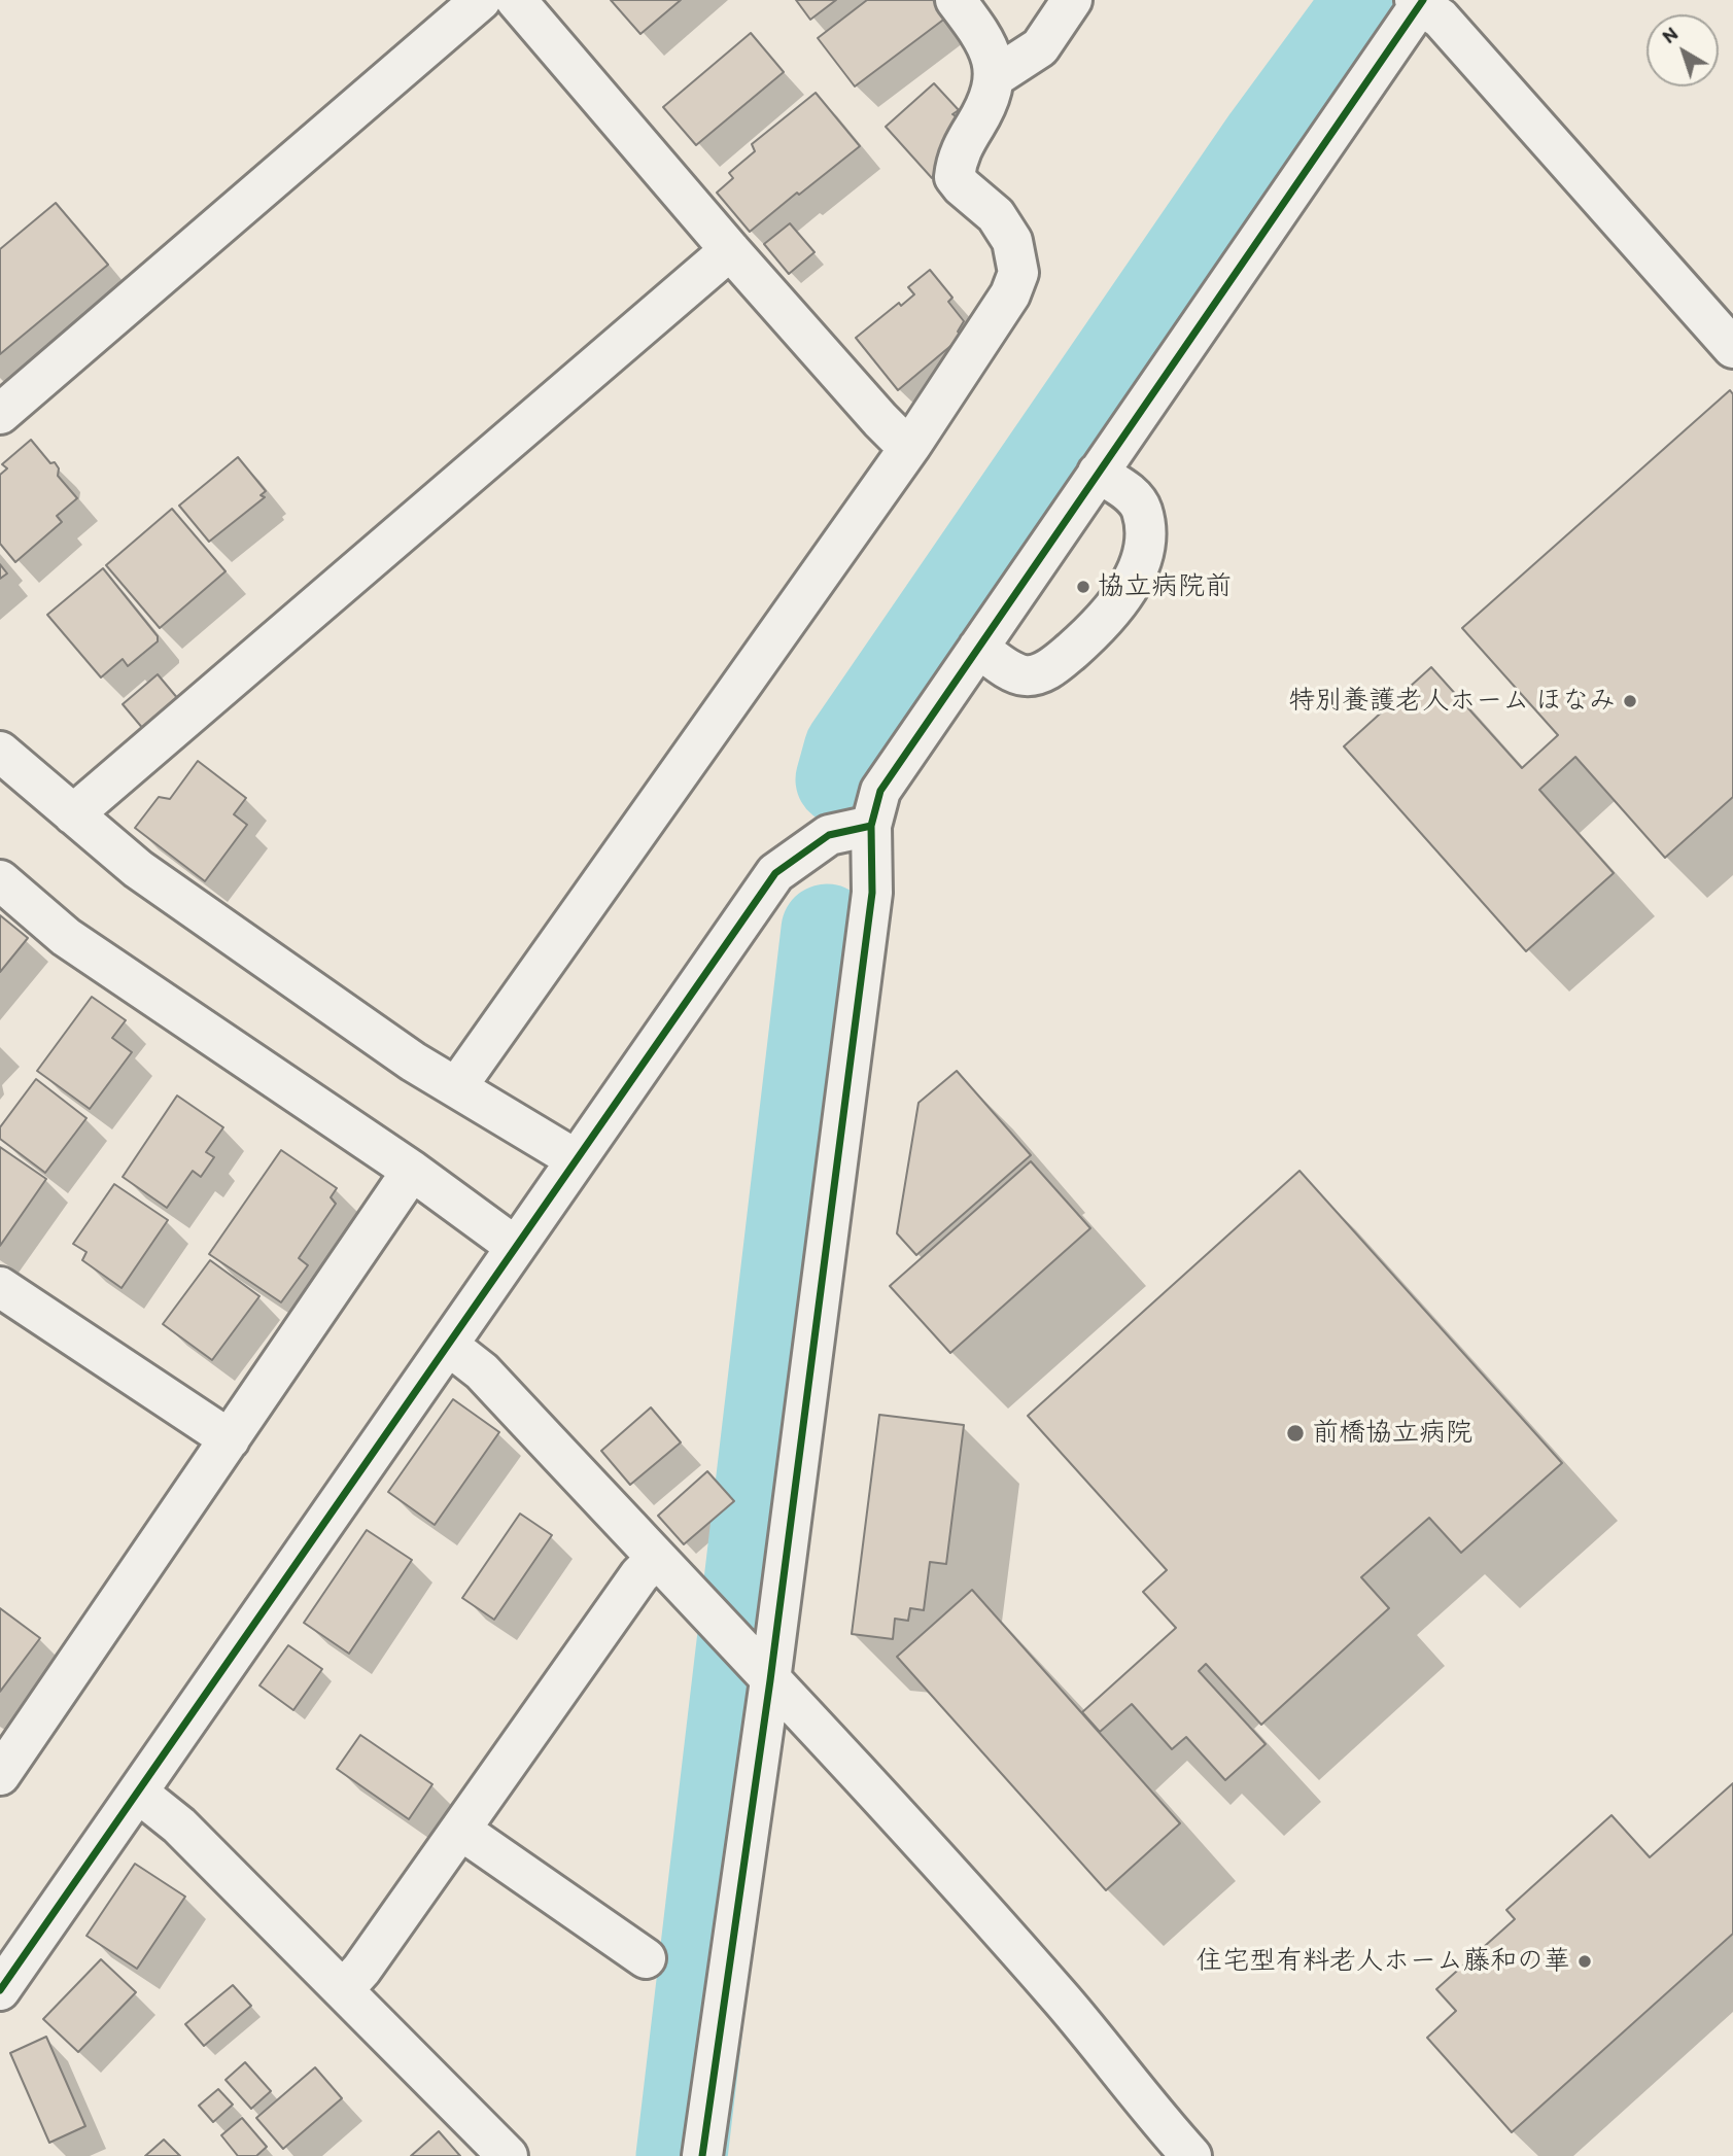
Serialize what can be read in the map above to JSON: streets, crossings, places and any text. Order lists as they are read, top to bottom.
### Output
{
  "places": [
    "協立病院前",
    "特別養護老人ホーム ほなみ",
    "前橋協立病院",
    "住宅型有料老人ホーム藤和の華"
  ],
  "north": "top left"
}
